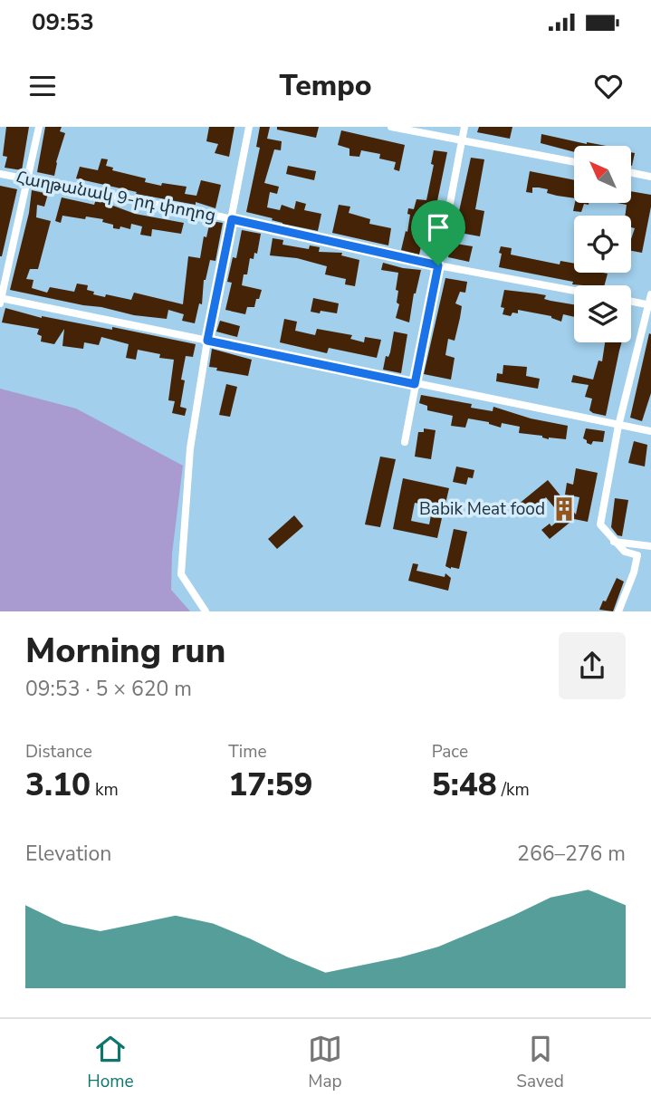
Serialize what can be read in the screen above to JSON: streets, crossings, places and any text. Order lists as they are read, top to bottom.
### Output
{
  "streets": {
    "street": ["Հաղթանակ 9-րդ փողոց"]
  },
  "places": {
    "building": ["Babik Meat food"]
  },
  "north": "top left",
  "page": {
    "status": "09:53",
    "header": "Tempo",
    "heading": ["Morning run", "09:53 · 5 × 620 m"],
    "stats": [
      ["Distance", "3.10 km"],
      ["Time", "17:59"],
      ["Pace", "5:48 /km"]
    ],
    "chart": ["Elevation", "266–276 m"],
    "tabs": ["Home", "Map", "Saved"]
  }
}
